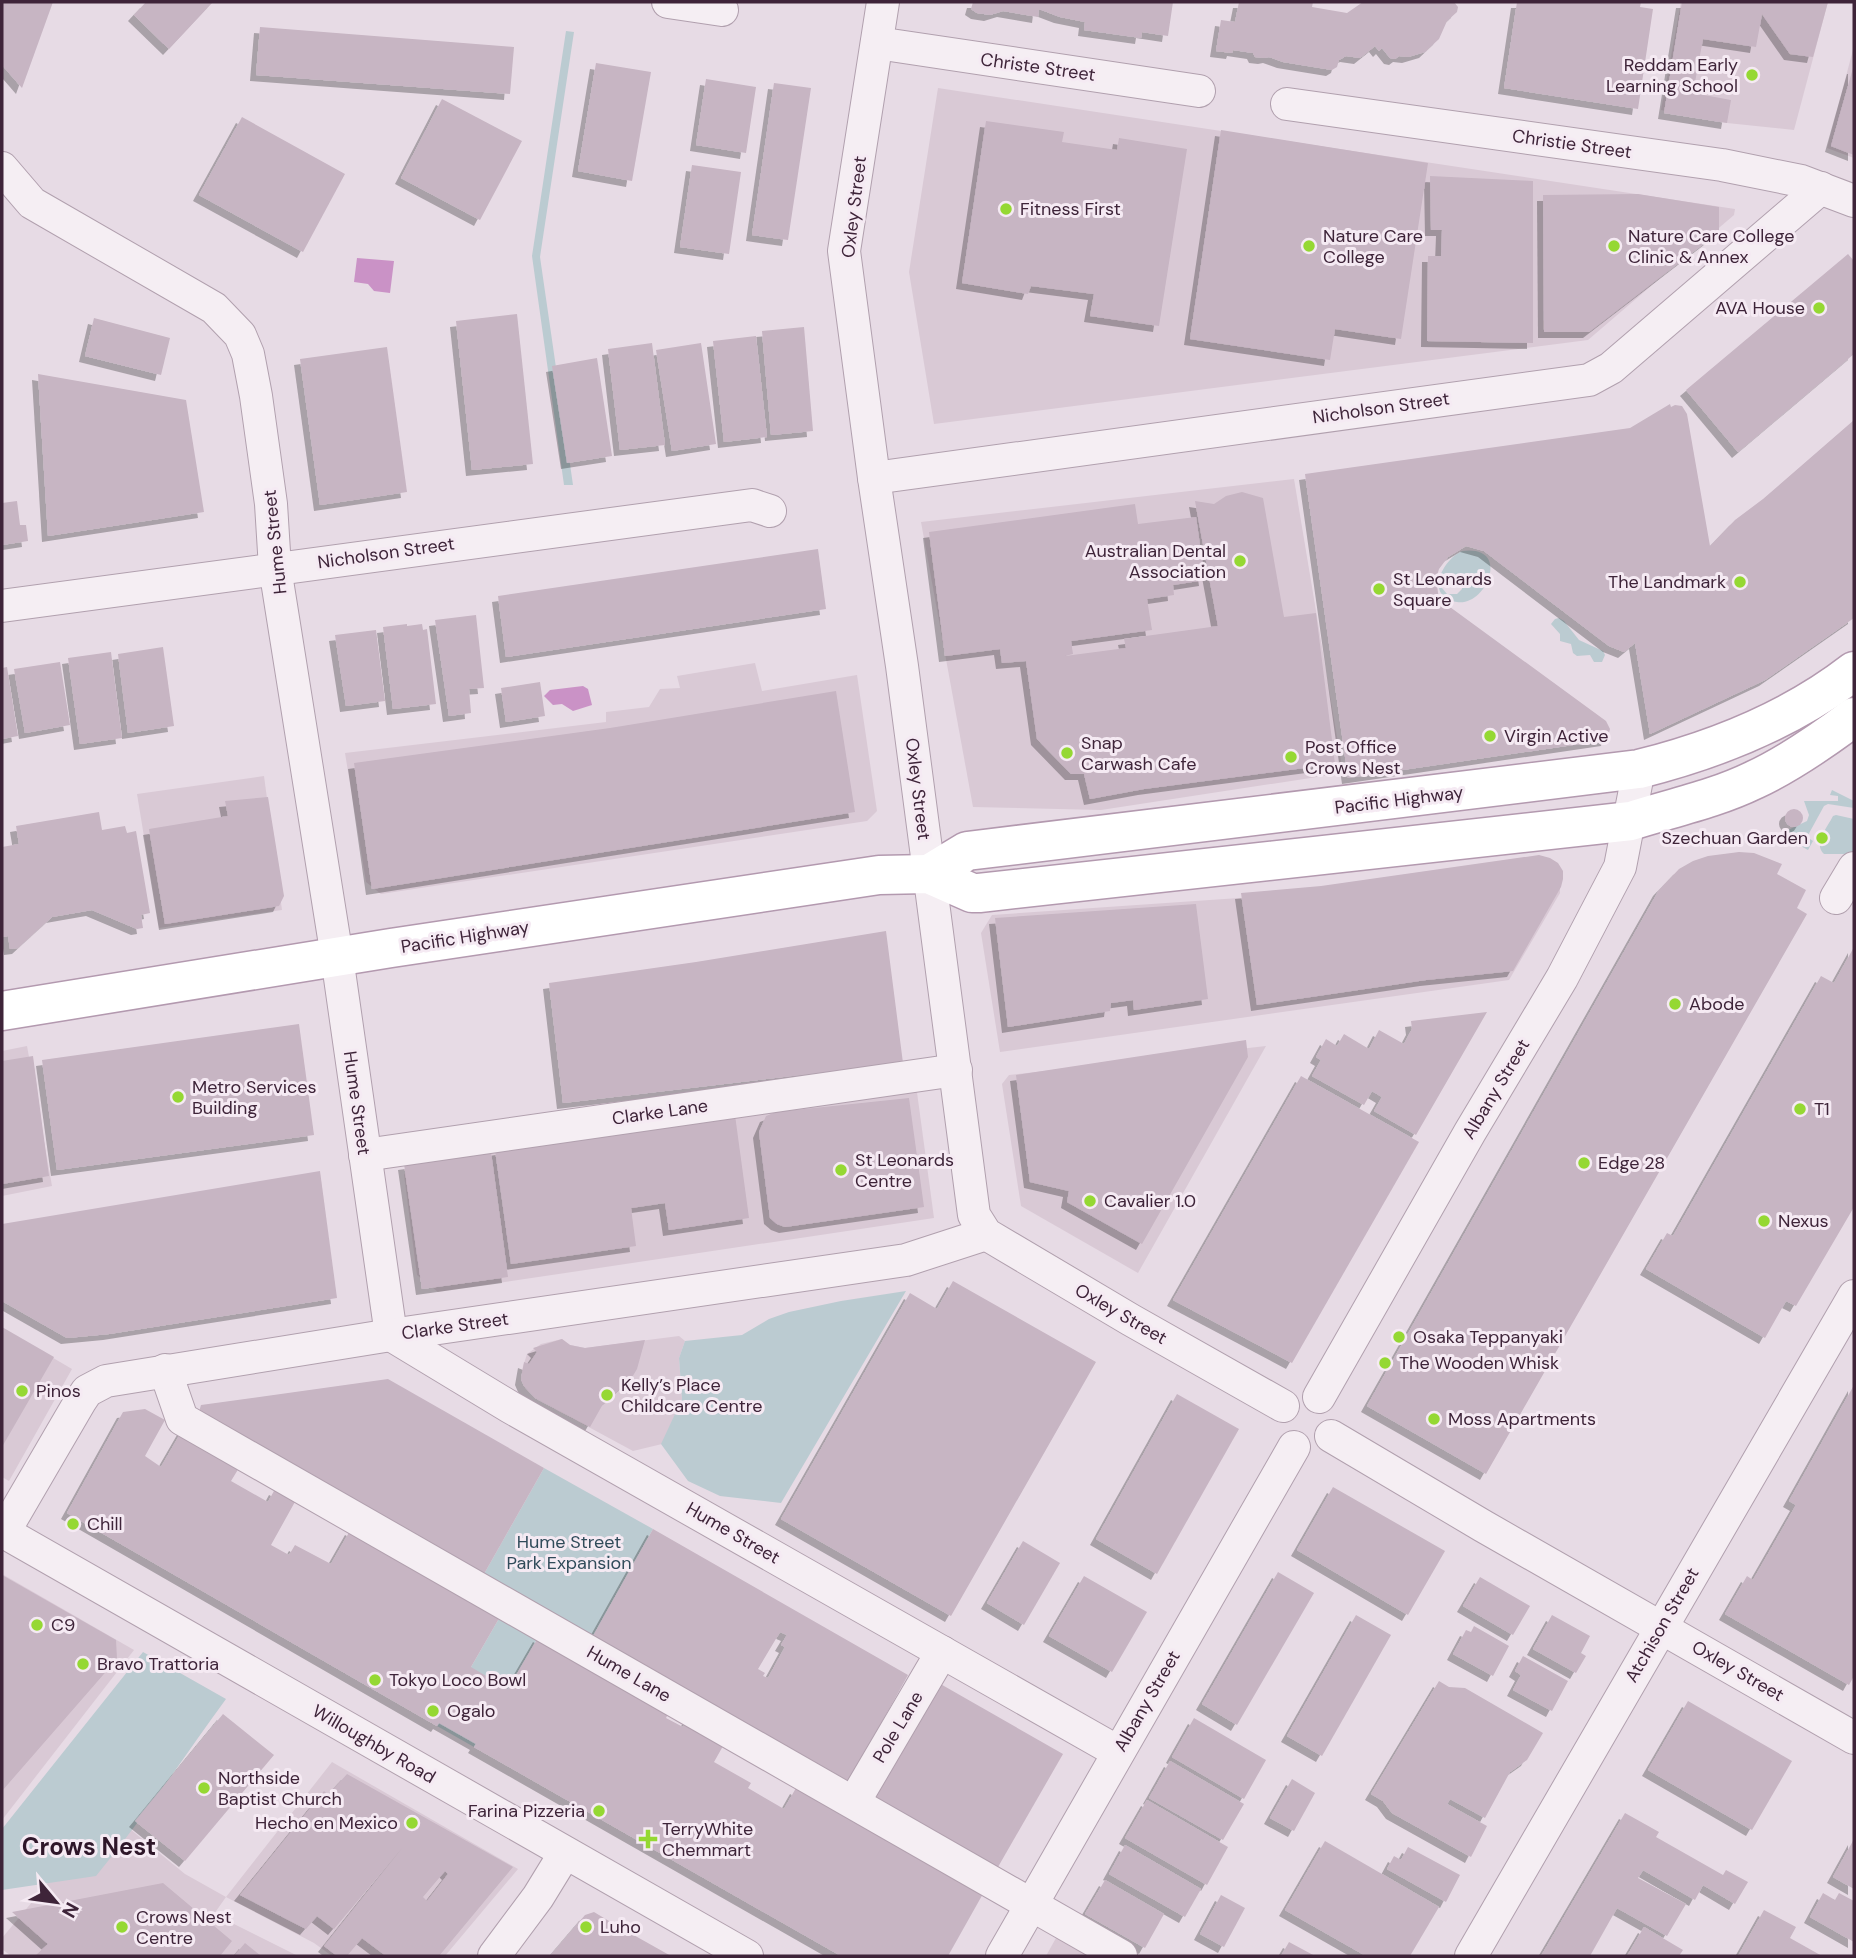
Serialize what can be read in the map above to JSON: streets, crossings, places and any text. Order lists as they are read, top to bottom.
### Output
{
  "streets": {
    "main road": ["Pacific Highway"],
    "street": [
      "Christe Street",
      "Christie Street",
      "Oxley Street",
      "Nicholson Street",
      "Hume Street",
      "Albany Street",
      "Clarke Lane",
      "Clarke Street",
      "Atchison Street",
      "Hume Lane",
      "Pole Lane",
      "Willoughby Road"
    ]
  },
  "crossings": [
    ["Christe Street", "Oxley Street"],
    ["Christie Street", "Nicholson Street"],
    ["Oxley Street", "Nicholson Street"],
    ["Oxley Street", "Pacific Highway"],
    ["Oxley Street", "Albany Street"],
    ["Oxley Street", "Clarke Lane"],
    ["Oxley Street", "Clarke Street"],
    ["Oxley Street", "Atchison Street"],
    ["Nicholson Street", "Hume Street"],
    ["Hume Street", "Pacific Highway"],
    ["Hume Street", "Albany Street"],
    ["Hume Street", "Clarke Lane"],
    ["Hume Street", "Clarke Street"],
    ["Hume Street", "Pole Lane"],
    ["Pacific Highway", "Albany Street"],
    ["Albany Street", "Hume Lane"],
    ["Clarke Street", "Hume Lane"],
    ["Clarke Street", "Willoughby Road"],
    ["Hume Lane", "Pole Lane"]
  ],
  "districts": ["Crows Nest"],
  "parks": ["Hume Street Park Expansion"],
  "places": {
    "other": [
      "Reddam Early Learning School",
      "Fitness First",
      "Nature Care College",
      "Nature Care College Clinic & Annex",
      "AVA House",
      "Australian Dental Association",
      "The Landmark",
      "St Leonards Square",
      "Virgin Active",
      "Snap Carwash Cafe",
      "Post Office Crows Nest",
      "Szechuan Garden",
      "Abode",
      "Metro Services Building",
      "T1",
      "Edge 28",
      "St Leonards Centre",
      "Cavalier 1.0",
      "Nexus",
      "Osaka Teppanyaki",
      "The Wooden Whisk",
      "Pinos",
      "Kelly’s Place Childcare Centre",
      "Moss Apartments",
      "Chill",
      "C9",
      "Bravo Trattoria",
      "Tokyo Loco Bowl",
      "Ogalo",
      "Northside Baptist Church",
      "Farina Pizzeria",
      "Hecho en Mexico",
      "Crows Nest Centre",
      "Luho"
    ],
    "health": ["TerryWhite Chemmart"]
  },
  "north": "bottom right"
}
